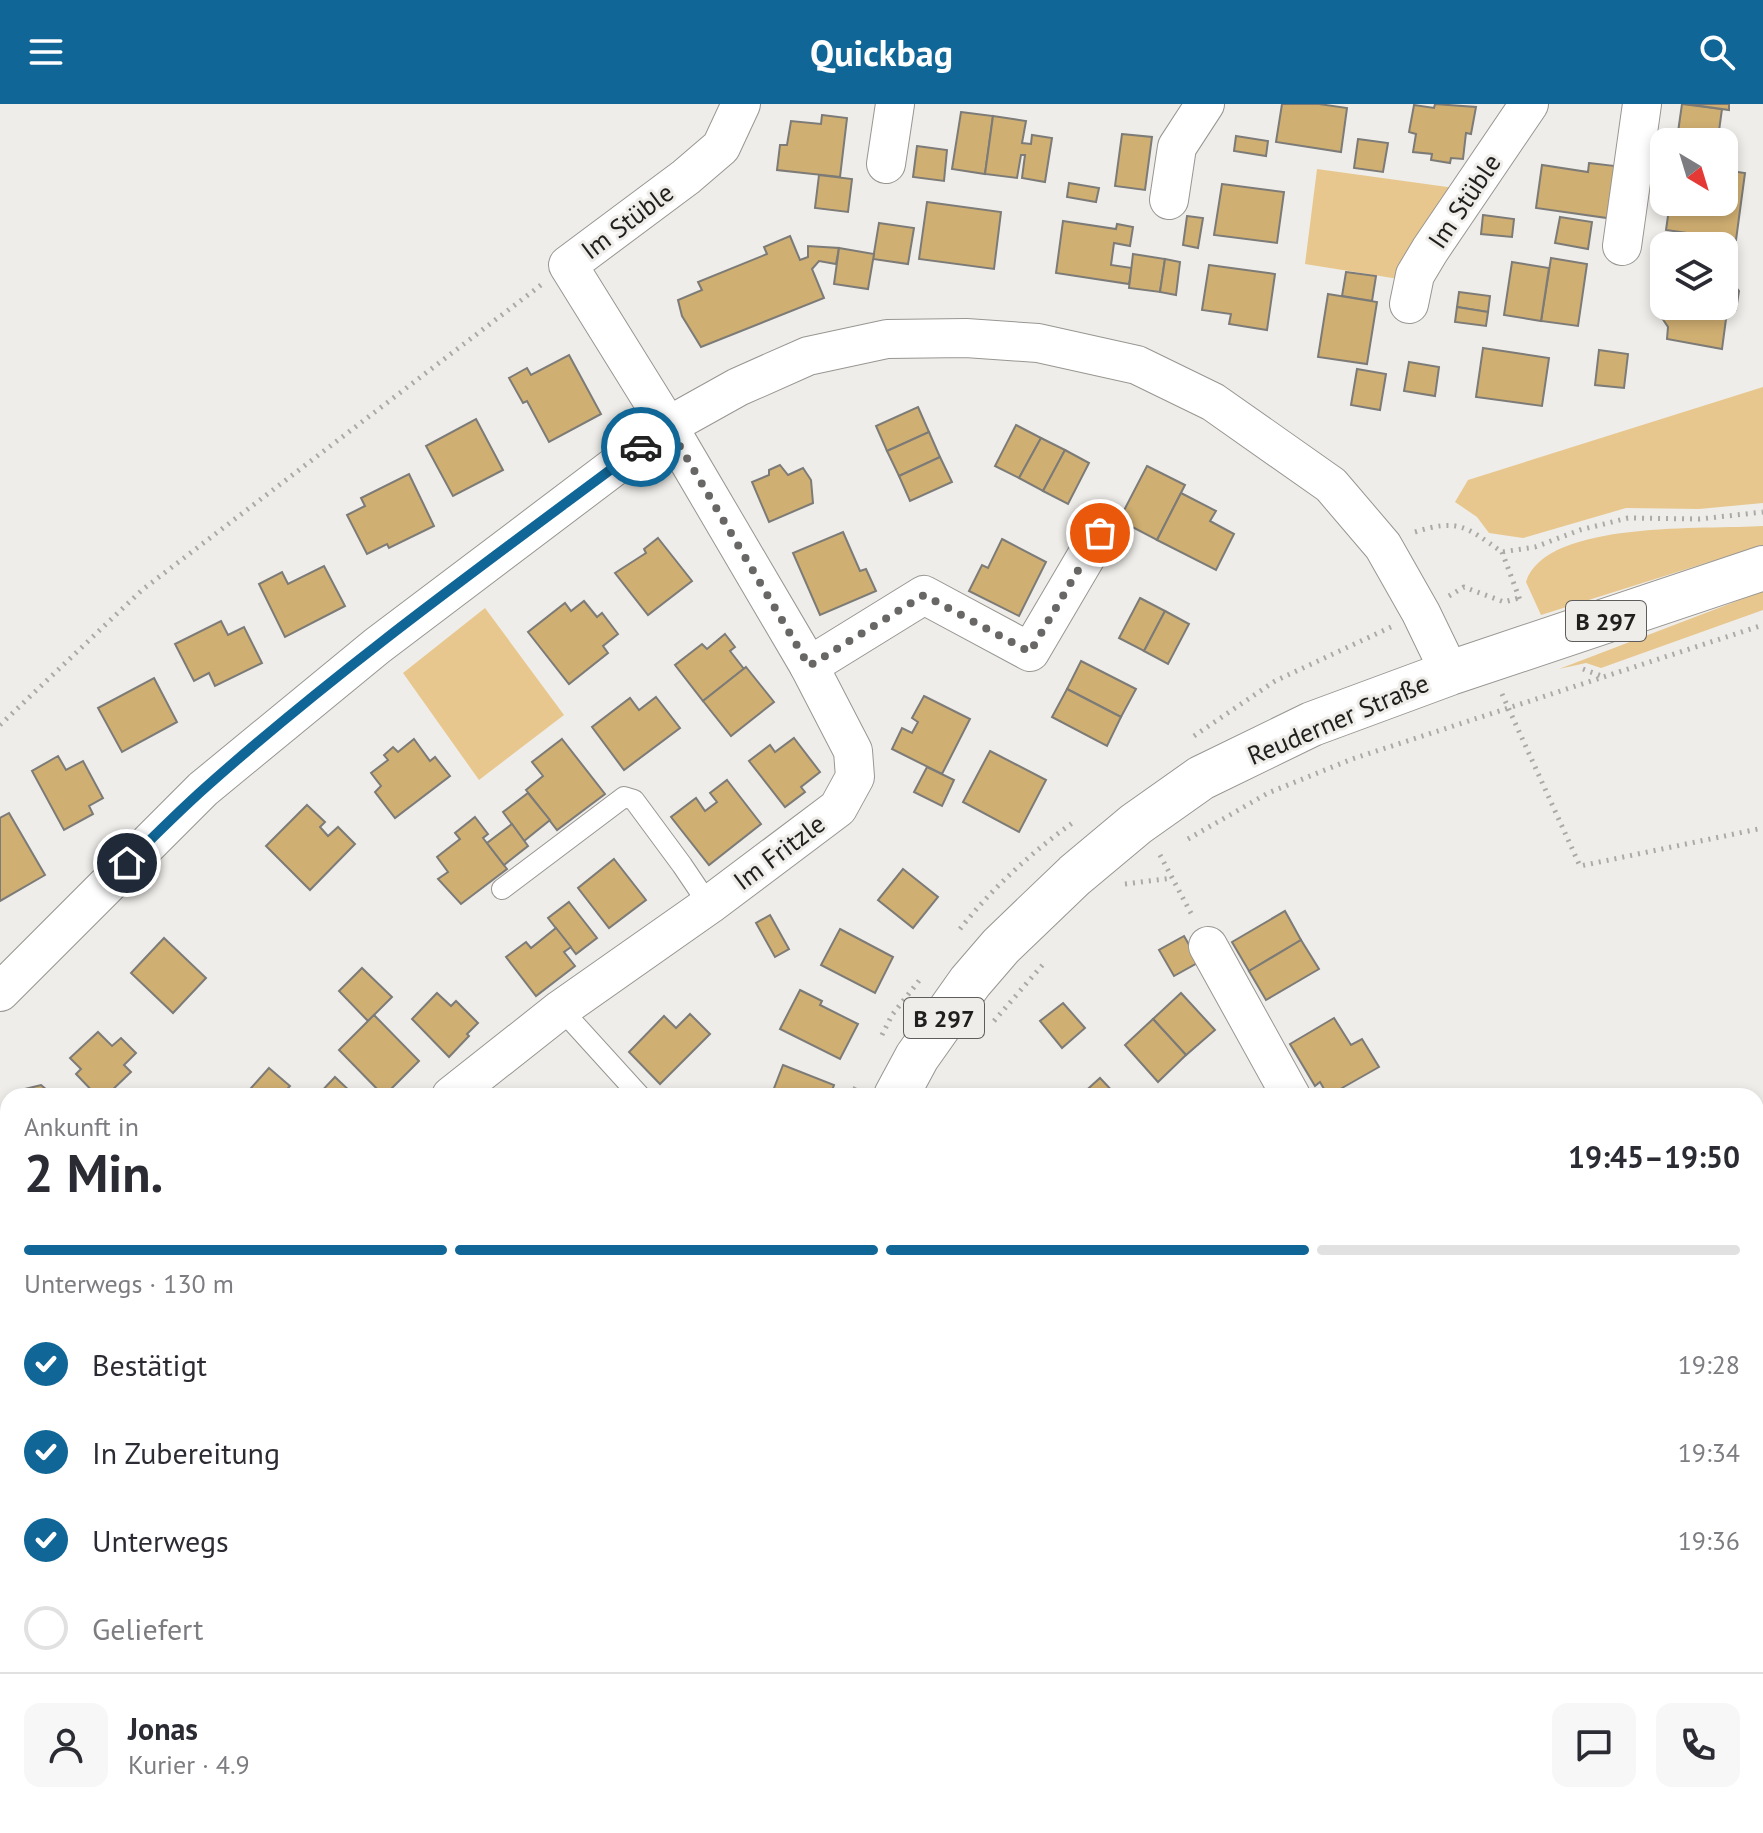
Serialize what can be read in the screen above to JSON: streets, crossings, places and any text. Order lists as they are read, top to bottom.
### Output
{
  "streets": {
    "main road": ["B 297", "Reuderner Straße"],
    "street": ["Im Stüble", "Im Fritzle"]
  },
  "crossings": [
    ["Im Stüble", "Im Fritzle"]
  ],
  "north": "bottom right",
  "page": {
    "header": "Quickbag",
    "heading": ["2 Min.", "Ankunft in", "19:45–19:50"],
    "panel": ["Jonas", "Kurier · 4.9"],
    "bar": "Unterwegs · 130 m",
    "list": [
      ["Bestätigt", "19:28"],
      ["In Zubereitung", "19:34"],
      ["Unterwegs", "19:36"],
      "Geliefert"
    ]
  }
}
